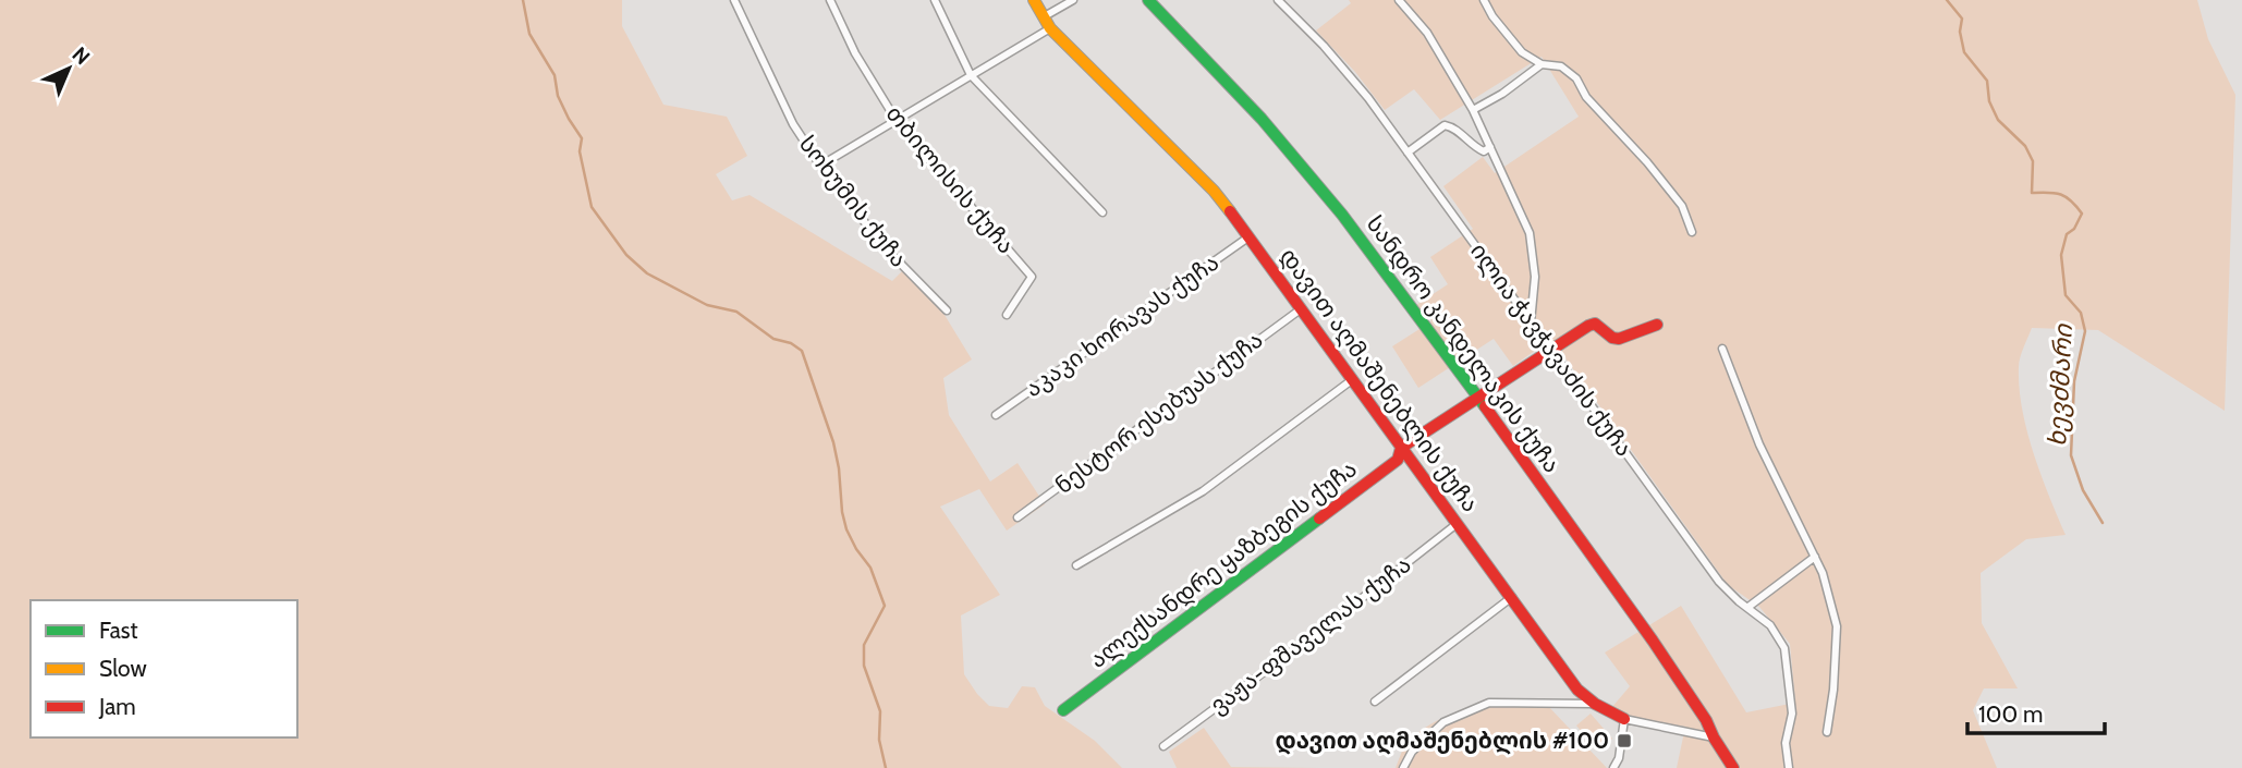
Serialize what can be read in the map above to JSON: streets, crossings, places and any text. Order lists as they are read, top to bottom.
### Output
{
  "streets": {
    "street": [
      "თბილისის ქუჩა",
      "სოხუმის ქუჩა",
      "აკაკი ხორავას ქუჩა",
      "სანდრო კანდელაკის ქუჩა",
      "ილია ჭავჭავაძის ქუჩა",
      "დავით აღმაშენებლის ქუჩა",
      "ნესტორ ესებუას ქუჩა",
      "ალექსანდრე ყაზბეგის ქუჩა",
      "ვაჟა-ფშაველას ქუჩა"
    ]
  },
  "crossings": [
    ["აკაკი ხორავას ქუჩა", "დავით აღმაშენებლის ქუჩა"],
    ["სანდრო კანდელაკის ქუჩა", "დავით აღმაშენებლის ქუჩა"],
    ["სანდრო კანდელაკის ქუჩა", "ალექსანდრე ყაზბეგის ქუჩა"],
    ["ილია ჭავჭავაძის ქუჩა", "ალექსანდრე ყაზბეგის ქუჩა"],
    ["დავით აღმაშენებლის ქუჩა", "ნესტორ ესებუას ქუჩა"],
    ["დავით აღმაშენებლის ქუჩა", "ალექსანდრე ყაზბეგის ქუჩა"],
    ["დავით აღმაშენებლის ქუჩა", "ვაჟა-ფშაველას ქუჩა"]
  ],
  "water": ["ხევძმარი"],
  "places": {
    "transit": ["დავით აღმაშენებლის #100"]
  },
  "legend": ["Fast", "Slow", "Jam"],
  "scale_bar": "100 m",
  "north": "top right"
}
